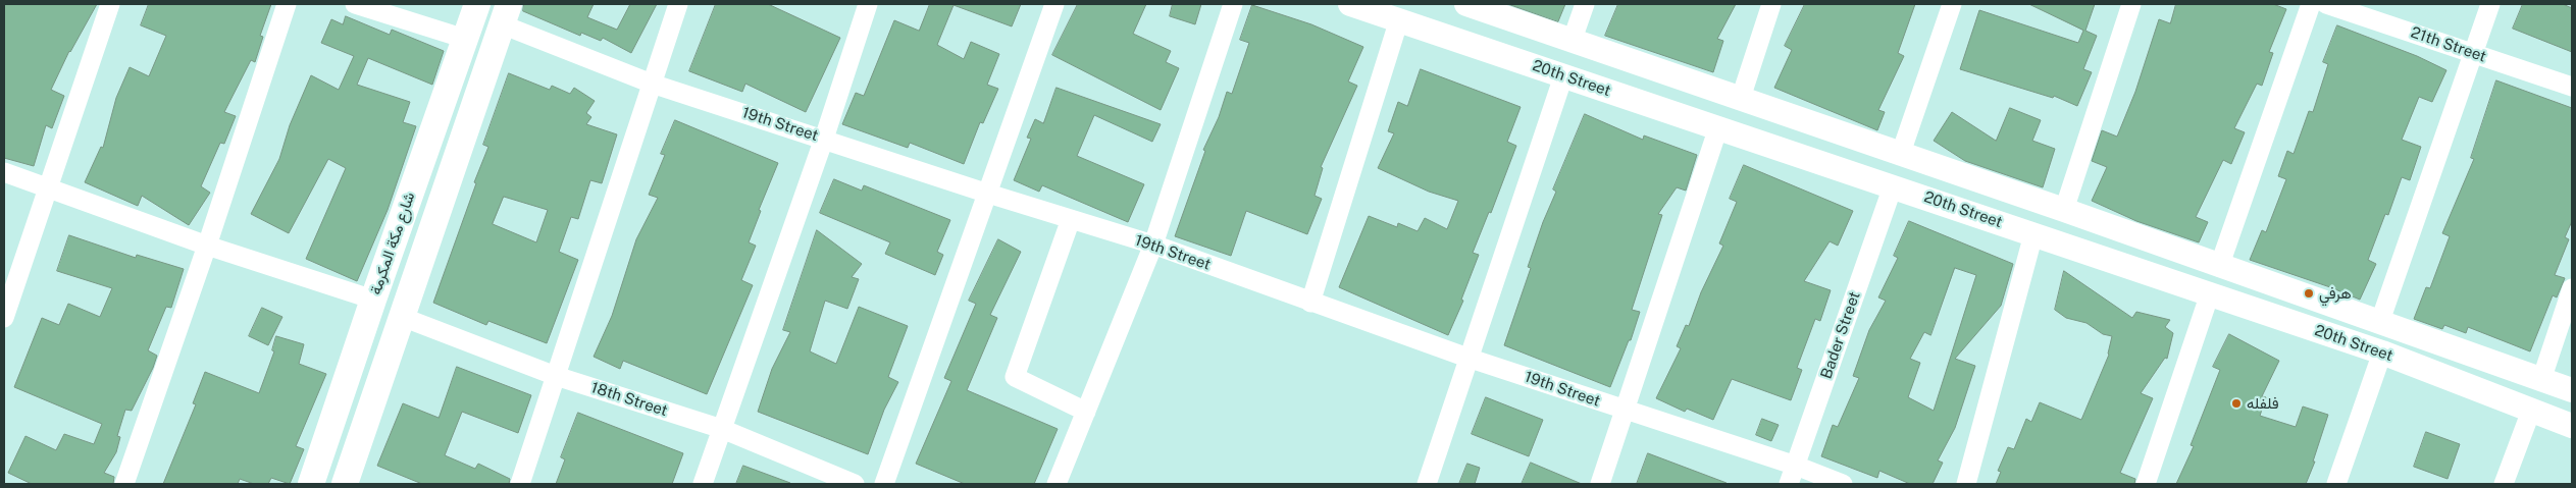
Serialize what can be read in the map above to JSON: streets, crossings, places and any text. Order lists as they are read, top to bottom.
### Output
{
  "streets": {
    "main road": ["شارع مكة المكرمة"],
    "street": [
      "21th Street",
      "20th Street",
      "19th Street",
      "Bader Street",
      "18th Street"
    ]
  },
  "crossings": [
    ["20th Street", "Bader Street"],
    ["19th Street", "Bader Street"]
  ],
  "places": ["هرفي", "فلفله"]
}
